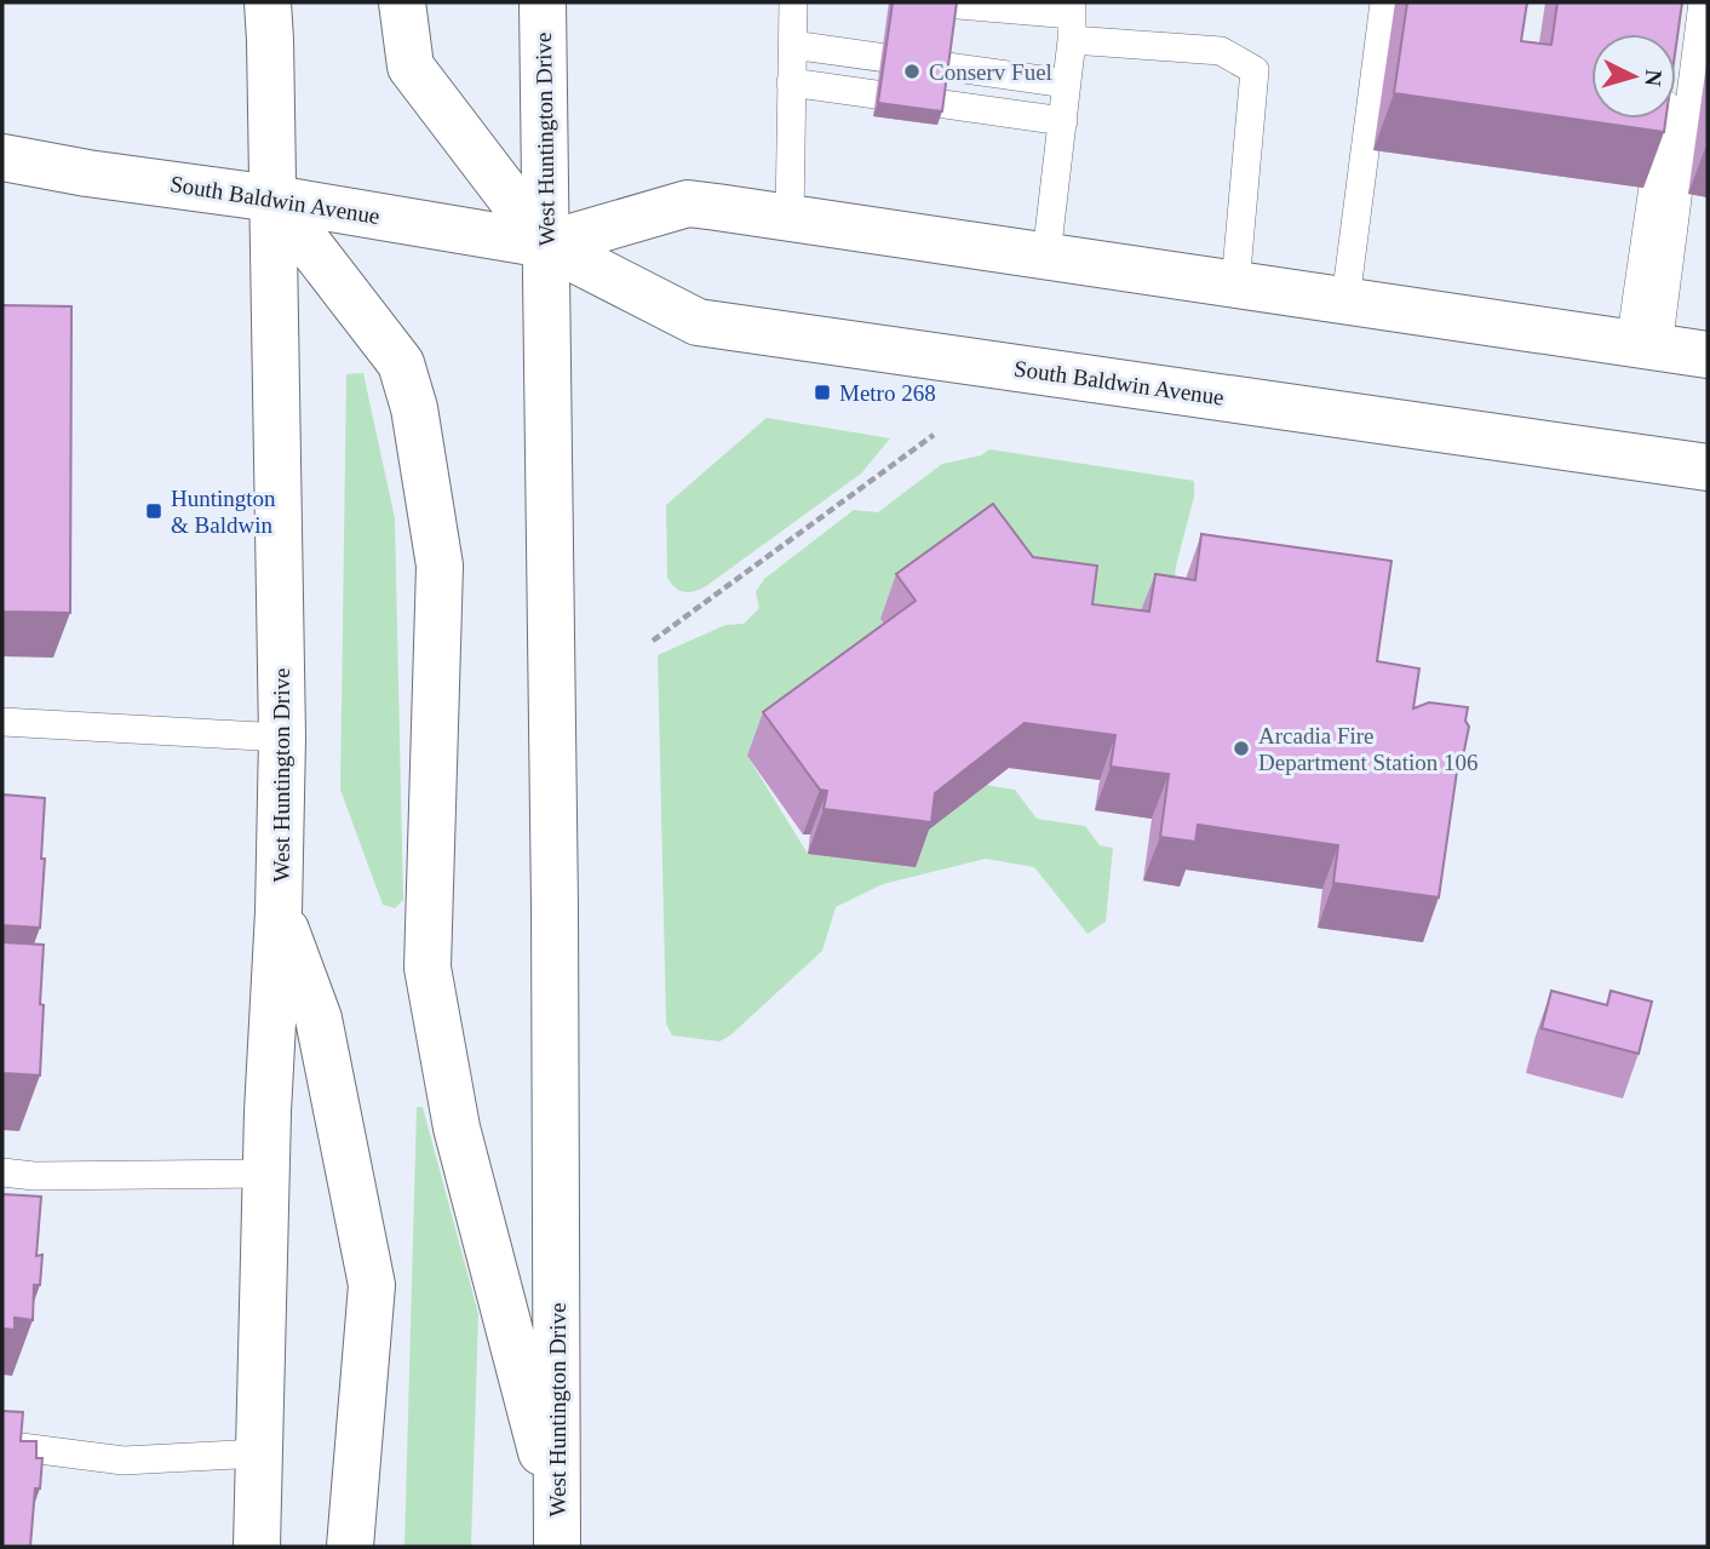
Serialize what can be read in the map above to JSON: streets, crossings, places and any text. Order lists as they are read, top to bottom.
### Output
{
  "streets": {
    "main road": ["West Huntington Drive", "South Baldwin Avenue"]
  },
  "crossings": [
    ["West Huntington Drive", "South Baldwin Avenue"]
  ],
  "places": {
    "other": ["Conserv Fuel", "Arcadia Fire Department Station 106"],
    "transit": ["Metro 268", "Huntington & Baldwin"]
  },
  "north": "right"
}
